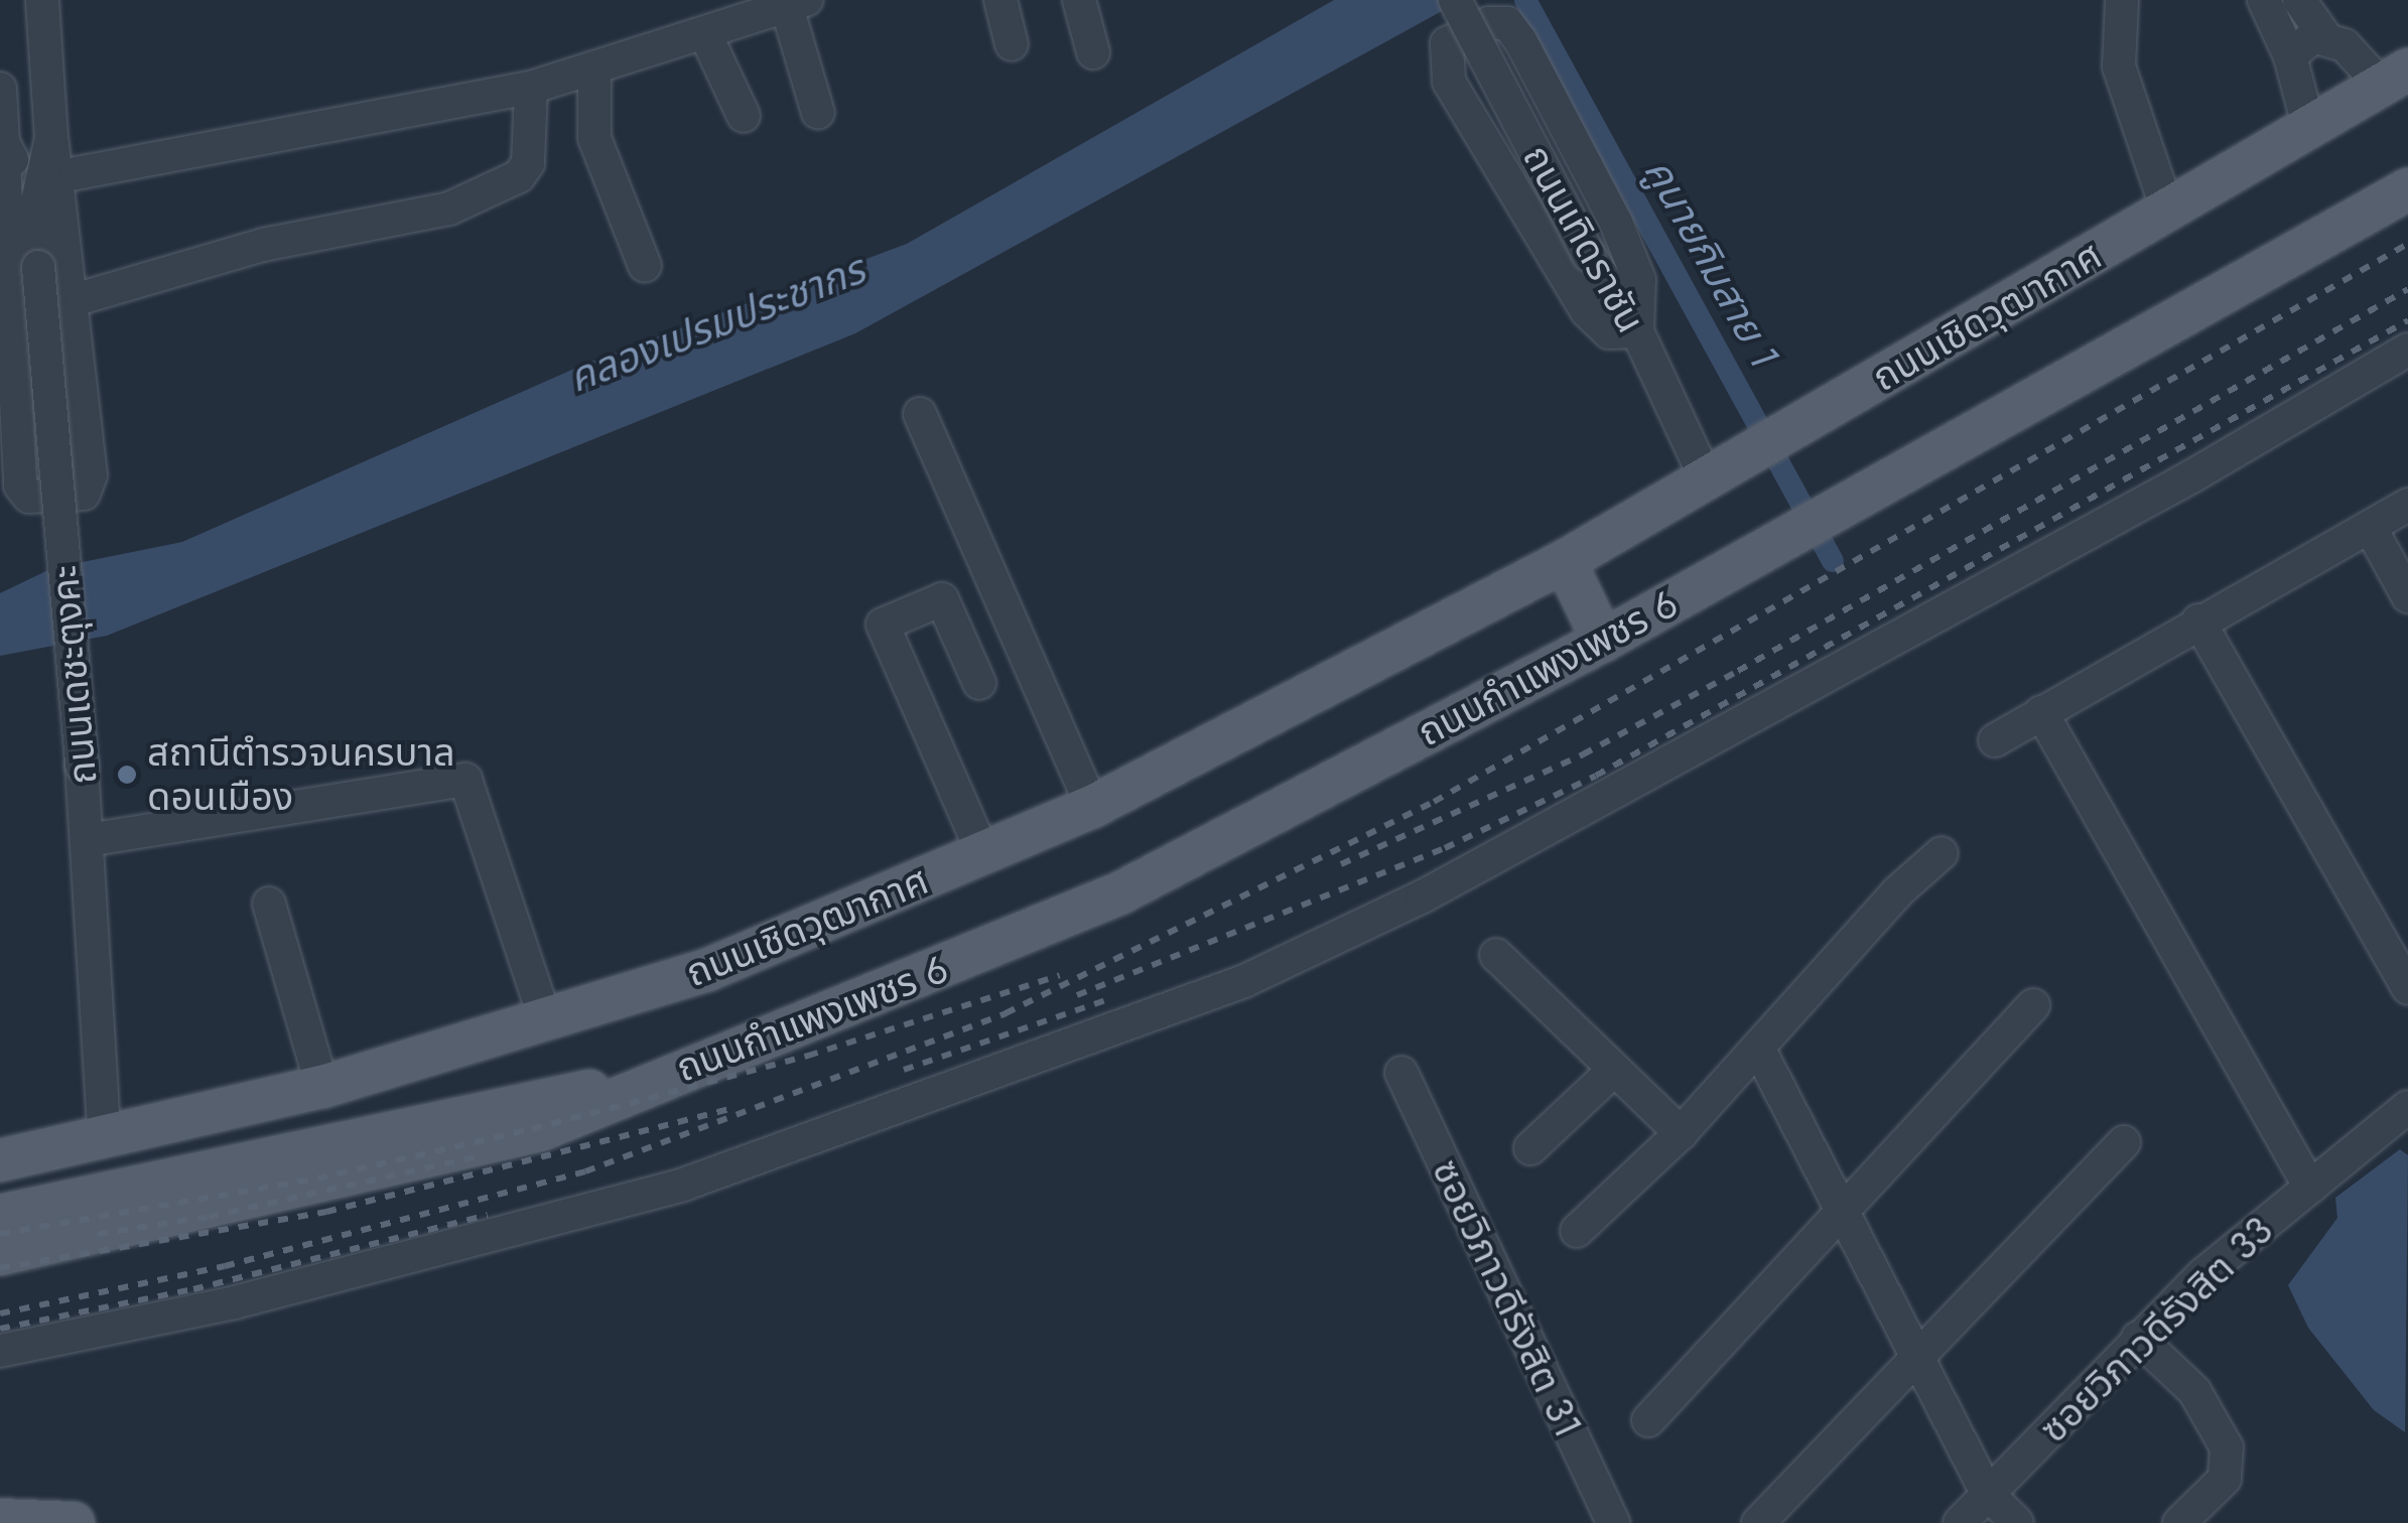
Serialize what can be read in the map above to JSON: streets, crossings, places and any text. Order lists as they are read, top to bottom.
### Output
{
  "streets": {
    "main road": ["ถนนเชิดวุฒากาศ", "ถนนกำแพงเพชร 6"],
    "street": [
      "ถนนเทิดราชัน",
      "ถนนเดชะตุงคะ",
      "ซอยวิภาวดีรังสิต 31",
      "ซอยวิภาวดีรังสิต 33"
    ]
  },
  "crossings": [
    ["ถนนเทิดราชัน", "ถนนเชิดวุฒากาศ"],
    ["ถนนเชิดวุฒากาศ", "ถนนเดชะตุงคะ"]
  ],
  "water": ["คูนายกิมสาย 1", "คลองเปรมประชากร"],
  "places": ["สถานีตำรวจนครบาล ดอนเมือง"]
}
